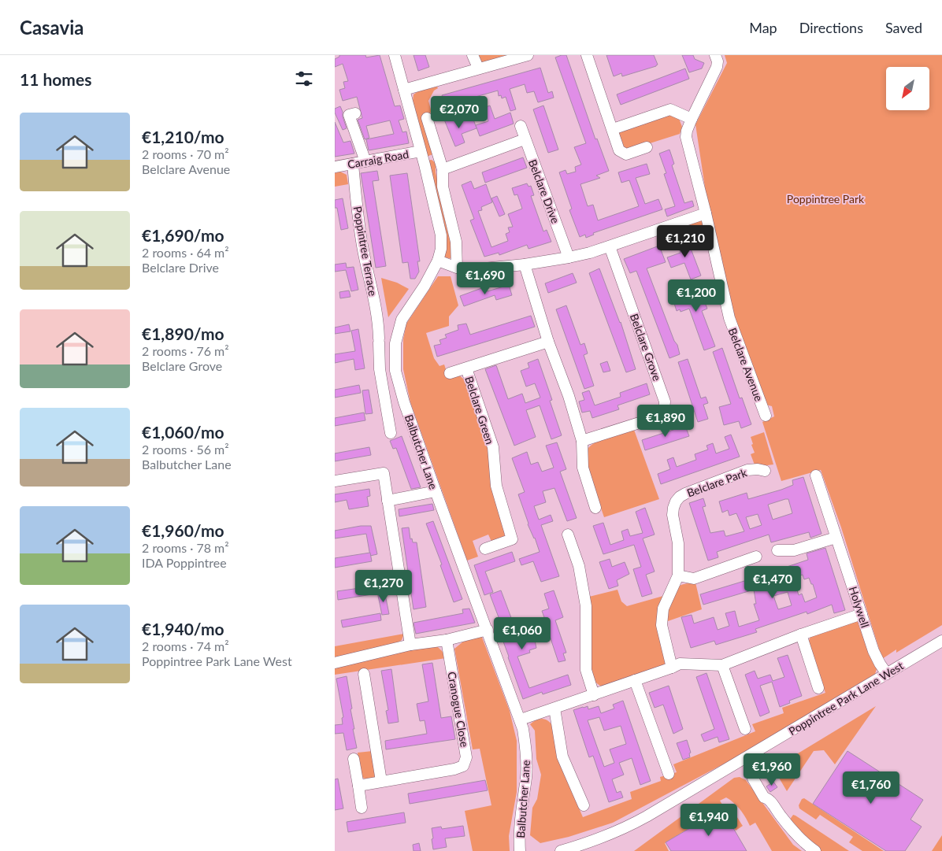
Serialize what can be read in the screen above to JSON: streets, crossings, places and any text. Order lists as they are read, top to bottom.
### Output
{
  "streets": {
    "street": [
      "Carraig Road",
      "Belclare Drive",
      "Poppintree Terrace",
      "Belclare Grove",
      "Belclare Avenue",
      "Belclare Green",
      "Balbutcher Lane",
      "Belclare Park",
      "Holywell",
      "Poppintree Park Lane West",
      "Cranogue Close"
    ]
  },
  "crossings": [
    ["Carraig Road", "Poppintree Terrace"],
    ["Carraig Road", "Balbutcher Lane"],
    ["Holywell", "Poppintree Park Lane West"]
  ],
  "parks": ["Poppintree Park"],
  "north": "bottom left",
  "page": {
    "header": "Casavia",
    "nav": ["Map", "Directions", "Saved"],
    "heading": "11 homes",
    "price": [
      "€2,070",
      "€1,210",
      "€1,690",
      "€1,200",
      "€1,890",
      "€1,470",
      "€1,270",
      "€1,060",
      "€1,960",
      "€1,760",
      "€1,940"
    ],
    "list": [
      {
        "name": "€1,210/mo",
        "note": "2 rooms · 70 m² · Belclare Avenue"
      },
      {
        "name": "€1,690/mo",
        "note": "2 rooms · 64 m² · Belclare Drive"
      },
      {
        "name": "€1,890/mo",
        "note": "2 rooms · 76 m² · Belclare Grove"
      },
      {
        "name": "€1,060/mo",
        "note": "2 rooms · 56 m² · Balbutcher Lane"
      },
      {
        "name": "€1,960/mo",
        "note": "2 rooms · 78 m² · IDA Poppintree"
      },
      {
        "name": "€1,940/mo",
        "note": "2 rooms · 74 m² · Poppintree Park Lane West"
      }
    ]
  }
}
